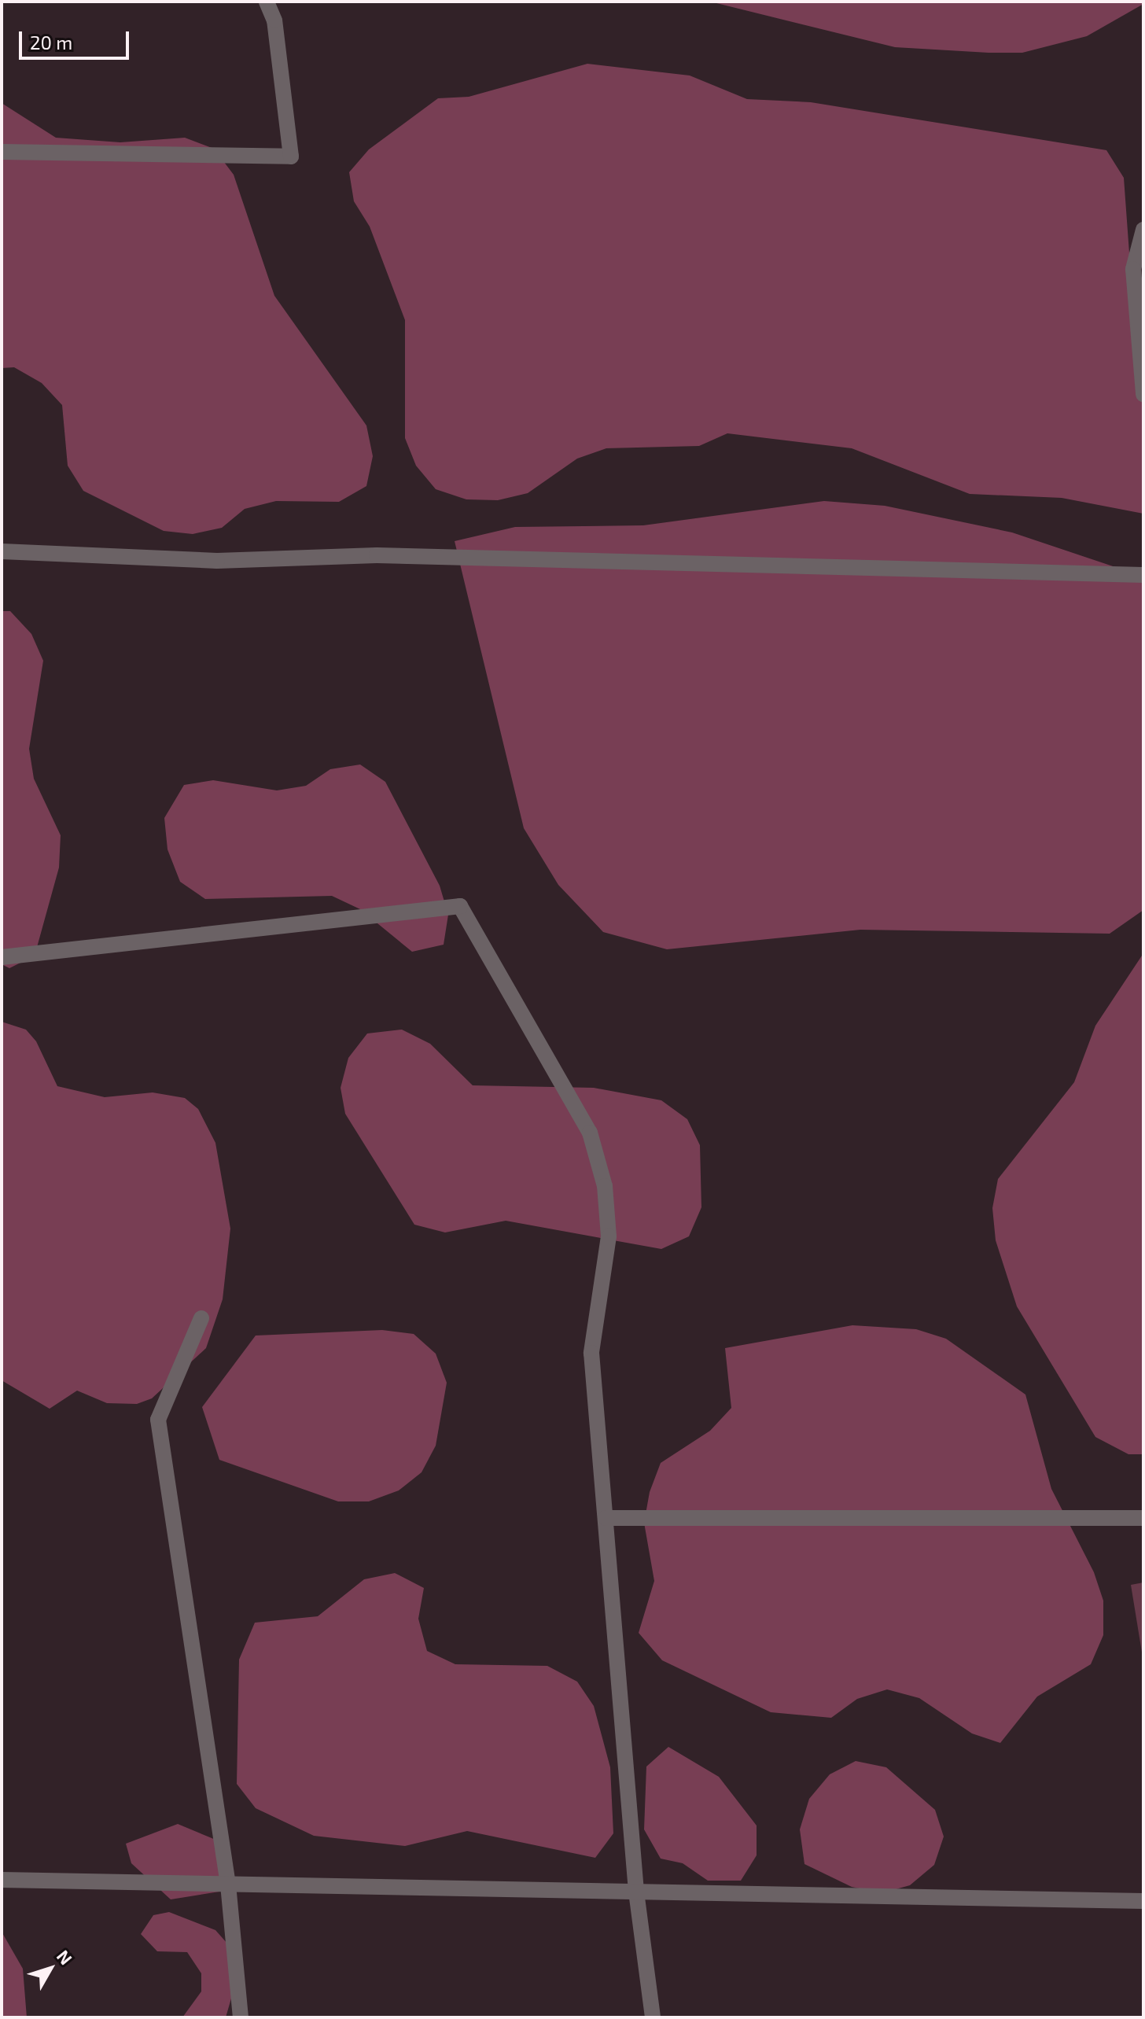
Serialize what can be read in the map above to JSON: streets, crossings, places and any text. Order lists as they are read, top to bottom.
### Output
{
  "scale_bar": "20 m",
  "north": "top right"
}
